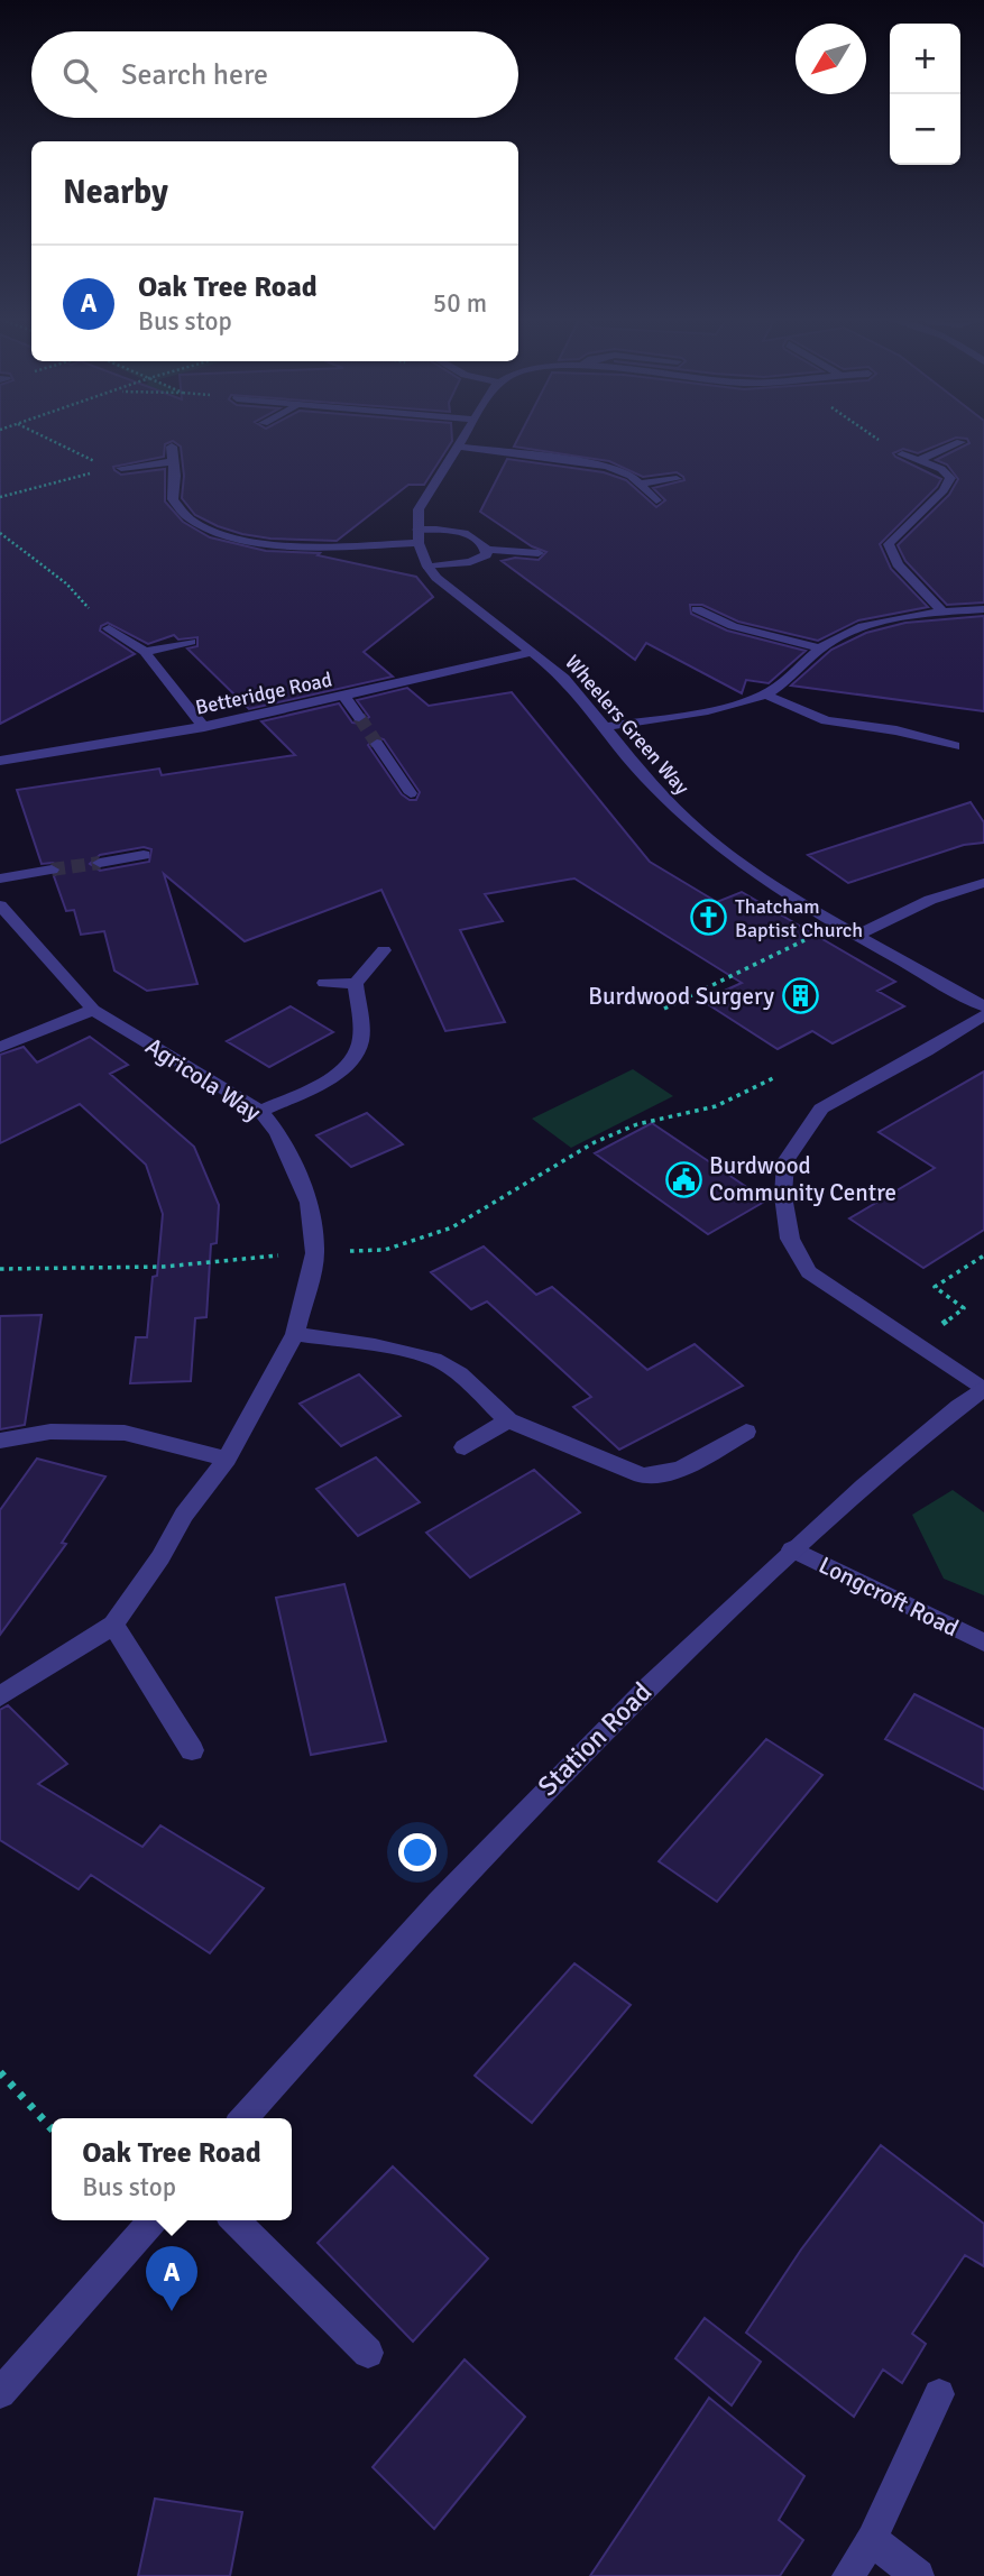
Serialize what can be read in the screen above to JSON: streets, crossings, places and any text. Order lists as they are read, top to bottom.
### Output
{
  "streets": {
    "street": [
      "Betteridge Road",
      "Wheelers Green Way",
      "Agricola Way",
      "Longcroft Road",
      "Station Road"
    ]
  },
  "crossings": [
    ["Betteridge Road", "Wheelers Green Way"],
    ["Longcroft Road", "Station Road"]
  ],
  "places": {
    "church": ["Thatcham Baptist Church"],
    "building": ["Burdwood Surgery"],
    "public building": ["Burdwood Community Centre"]
  },
  "north": "bottom left",
  "page": {
    "map_buttons": ["+", "−"],
    "search": "Search here",
    "heading": "Nearby",
    "list": [
      {
        "mark": "A",
        "name": "Oak Tree Road",
        "note": "Bus stop",
        "value": "50 m"
      }
    ],
    "popup": ["Oak Tree Road", "Bus stop"],
    "pins": "A"
  }
}
